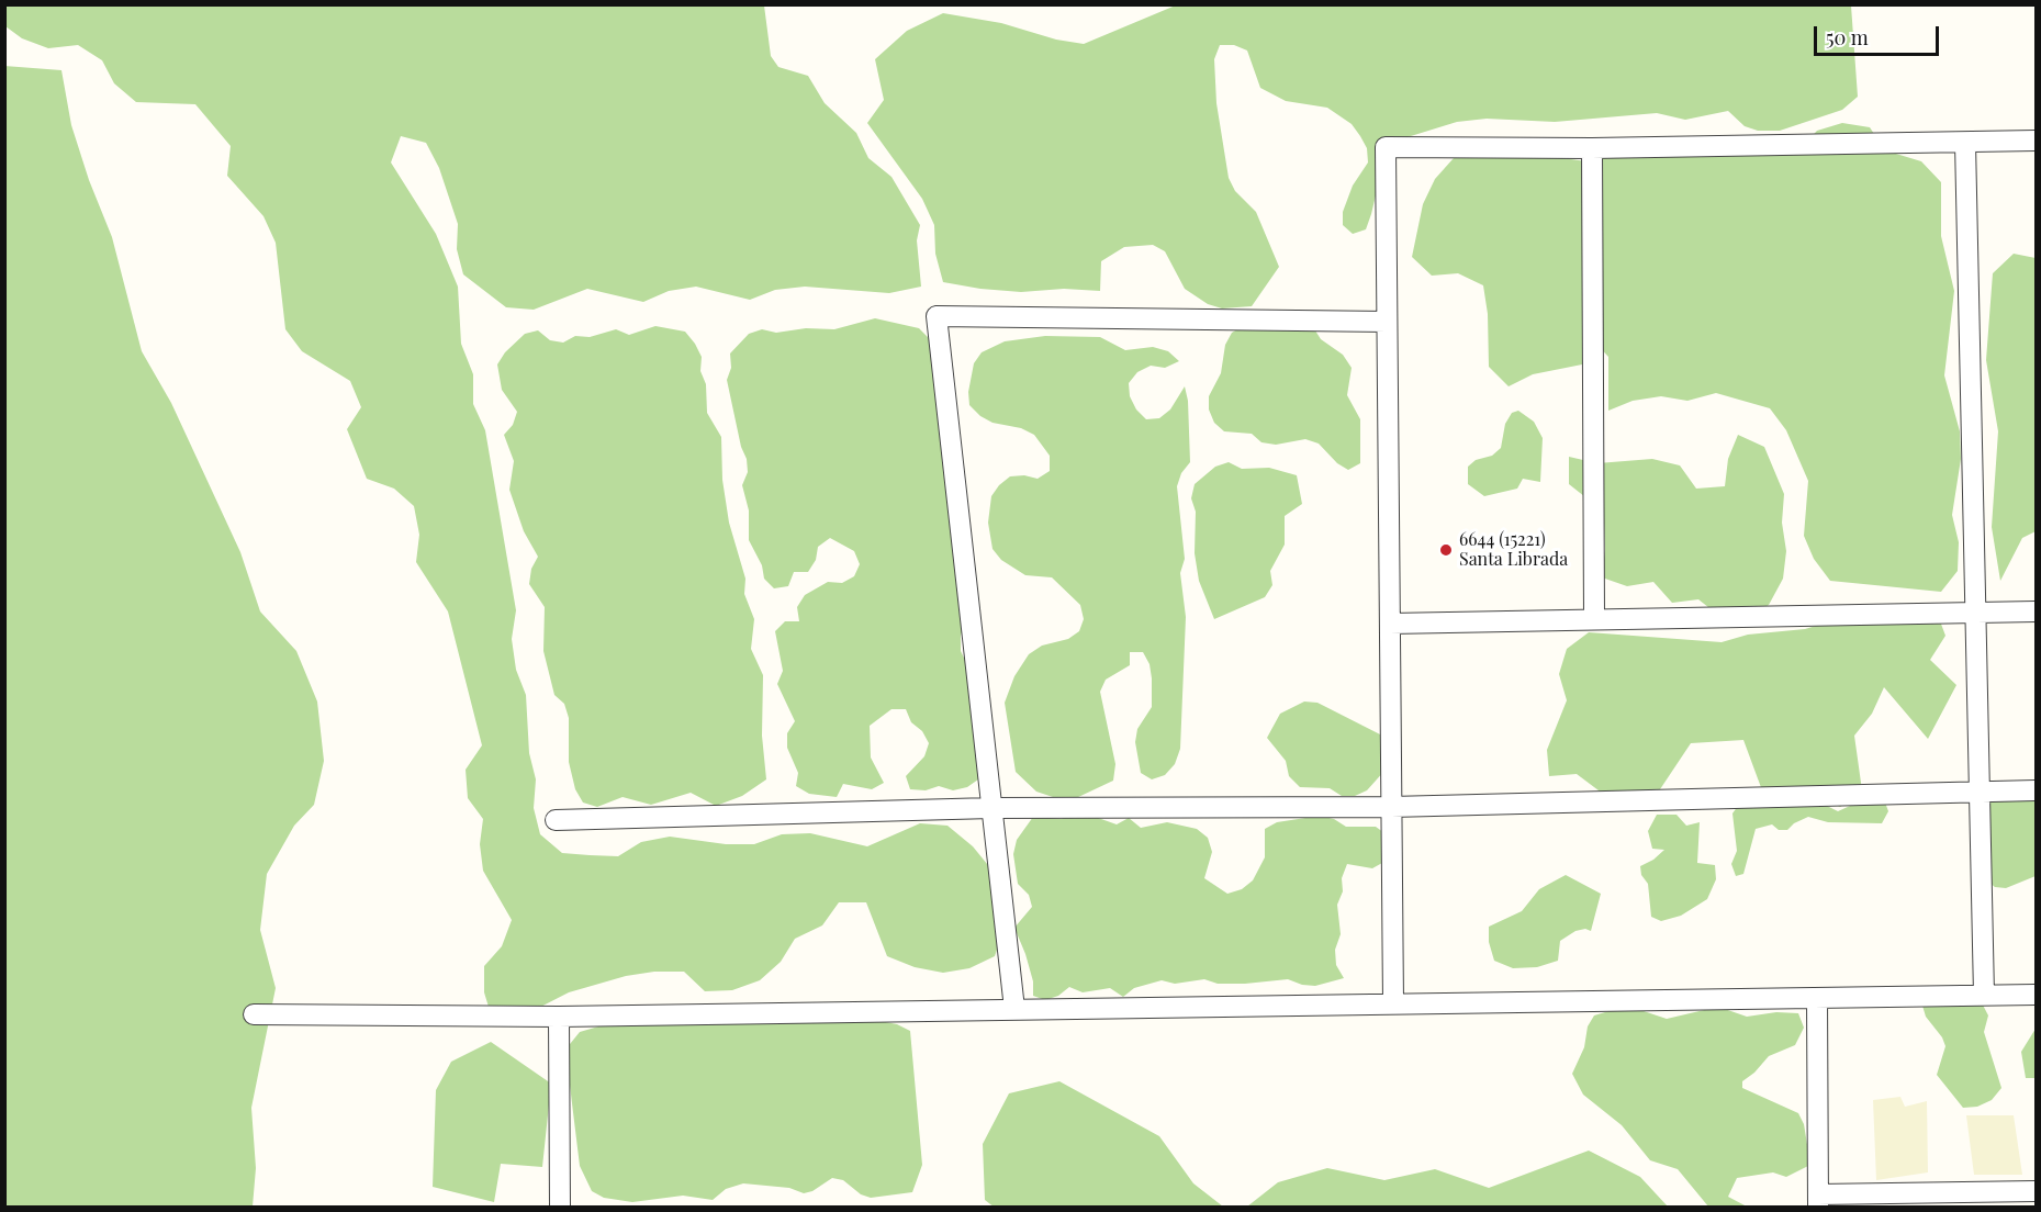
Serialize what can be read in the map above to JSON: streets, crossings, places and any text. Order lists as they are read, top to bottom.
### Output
{
  "places": ["6644 (15221) Santa Librada"],
  "scale_bar": "50 m"
}
